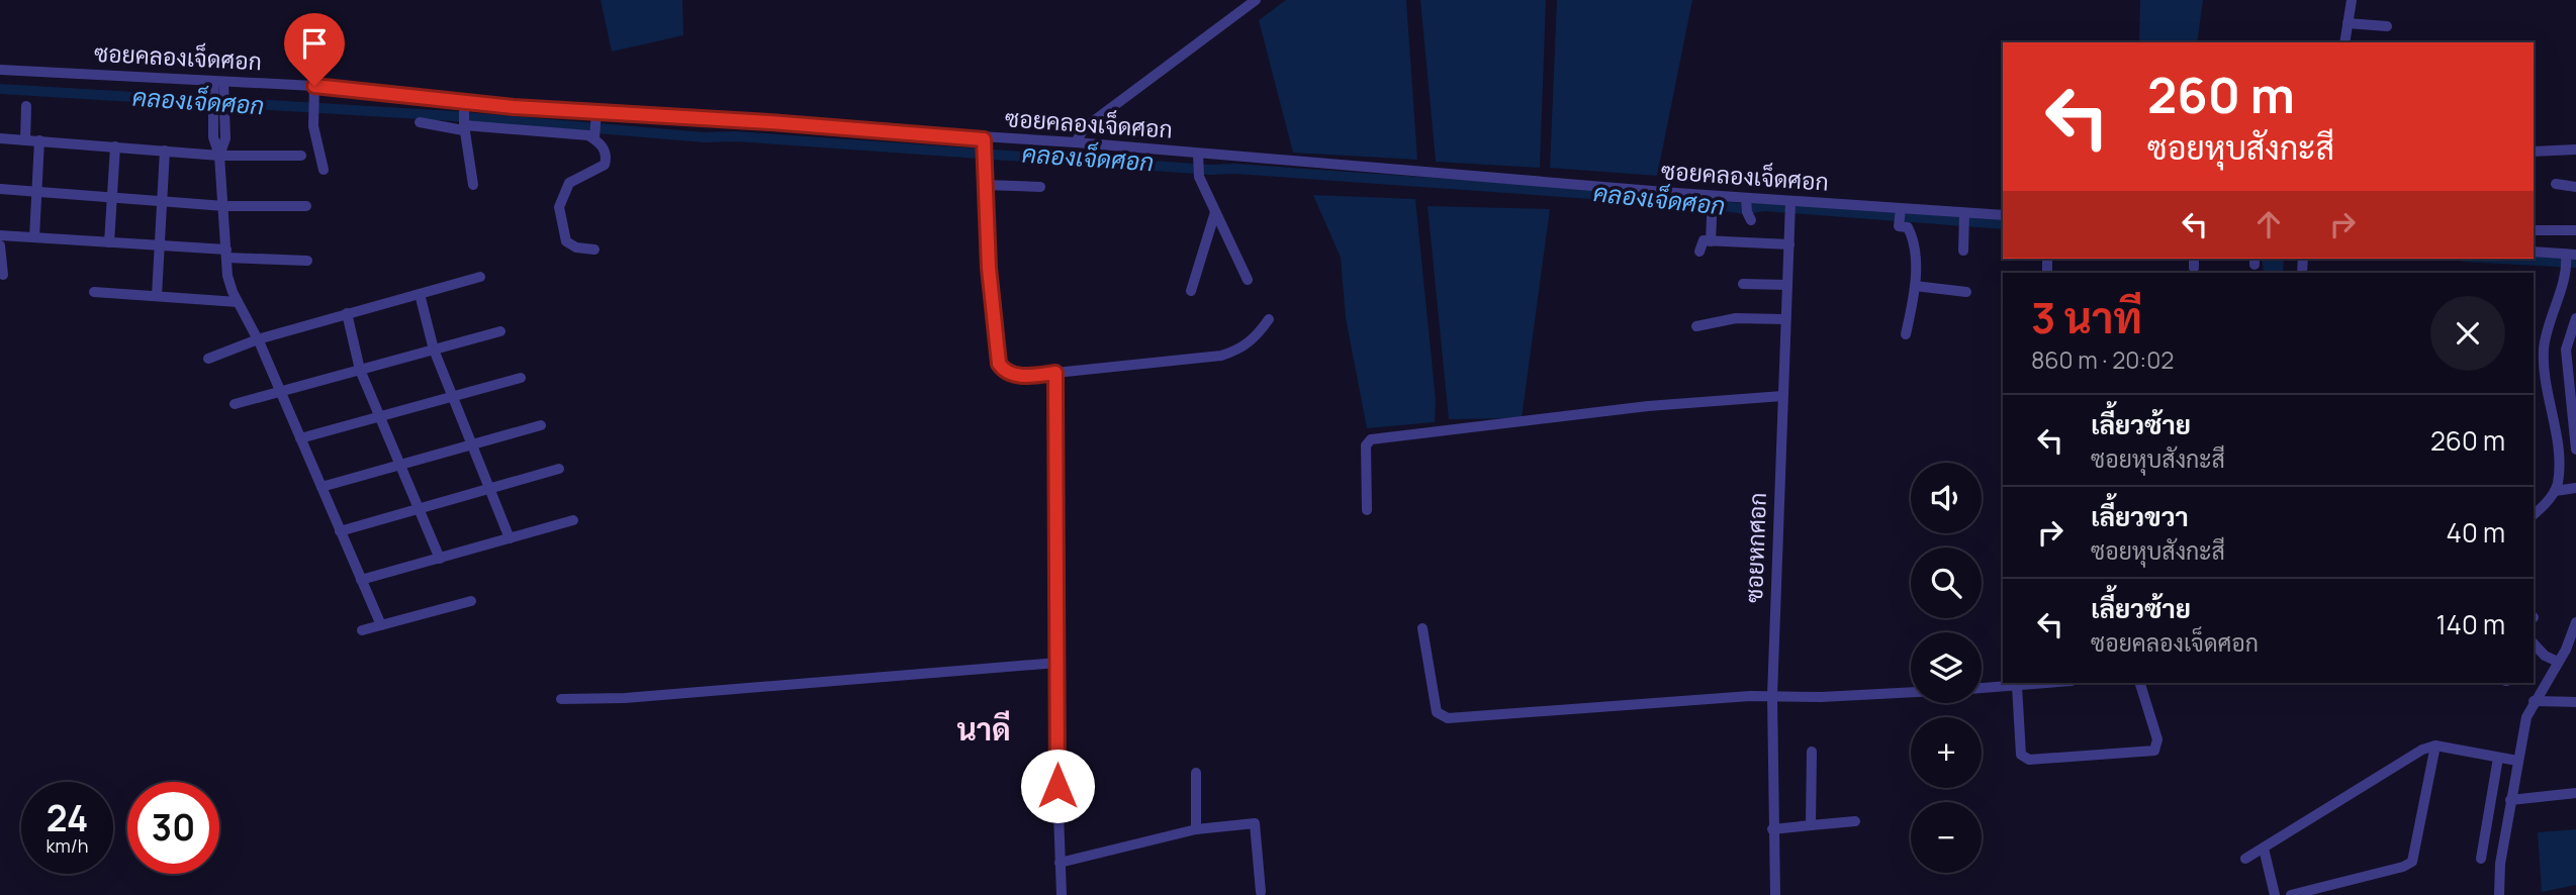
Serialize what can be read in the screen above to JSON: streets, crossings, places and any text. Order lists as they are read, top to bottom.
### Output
{
  "streets": {
    "street": ["ซอยคลองเจ็ดศอก", "ซอยหกศอก"]
  },
  "crossings": [
    ["ซอยคลองเจ็ดศอก", "ซอยหกศอก"]
  ],
  "districts": ["นาดี"],
  "water": ["คลองเจ็ดศอก"],
  "page": {
    "turn": ["260 m", "ซอยหุบสังกะสี"],
    "heading": ["3 นาที", "860 m · 20:02"],
    "list": [
      {
        "name": "เลี้ยวซ้าย",
        "note": "ซอยหุบสังกะสี",
        "value": "260 m"
      },
      {
        "name": "เลี้ยวขวา",
        "note": "ซอยหุบสังกะสี",
        "value": "40 m"
      },
      {
        "name": "เลี้ยวซ้าย",
        "note": "ซอยคลองเจ็ดศอก",
        "value": "140 m"
      }
    ],
    "map_buttons": ["+", "−"],
    "speed": "24 km/h",
    "limit": "30"
  }
}
